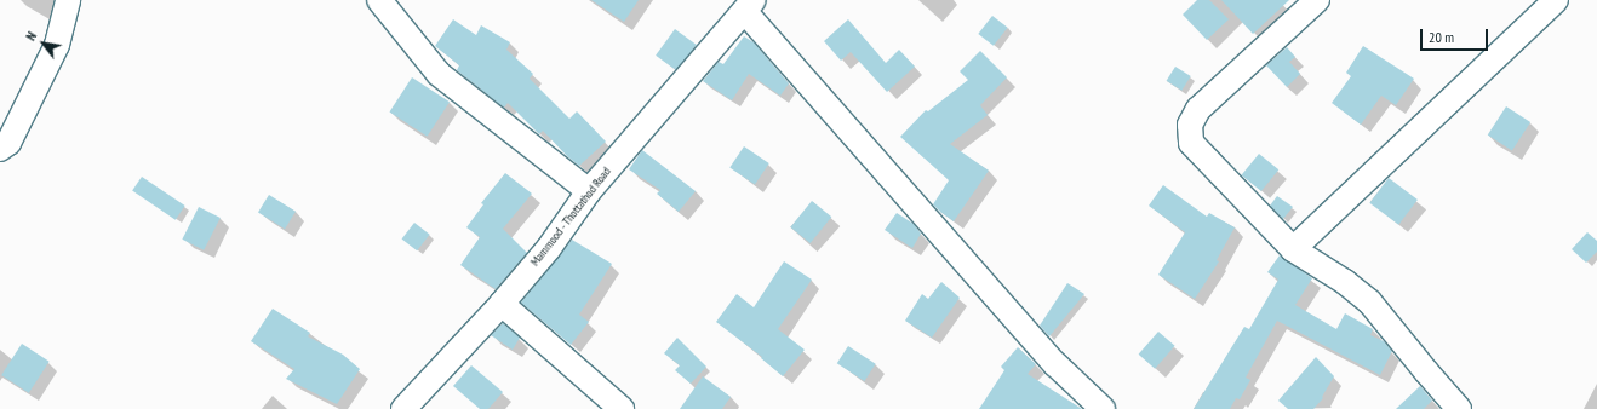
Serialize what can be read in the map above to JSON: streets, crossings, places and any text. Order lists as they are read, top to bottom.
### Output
{
  "streets": {
    "street": ["Mammood - Thottathod Road"]
  },
  "scale_bar": "20 m",
  "north": "top left"
}
